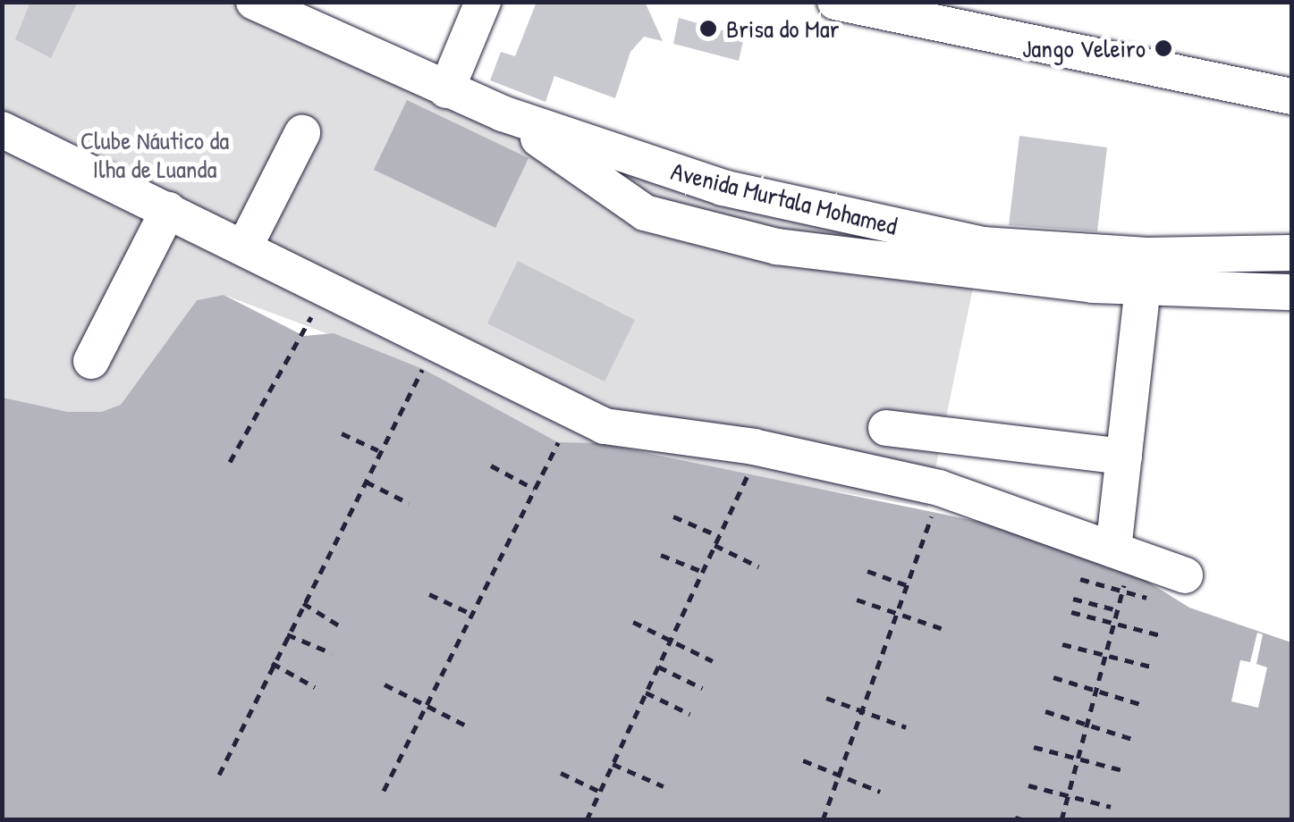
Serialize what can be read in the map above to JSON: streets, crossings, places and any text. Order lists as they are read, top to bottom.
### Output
{
  "streets": {
    "street": ["Avenida Murtala Mohamed"]
  },
  "parks": ["Clube Náutico da Ilha de Luanda"],
  "places": ["Brisa do Mar", "Jango Veleiro"]
}
